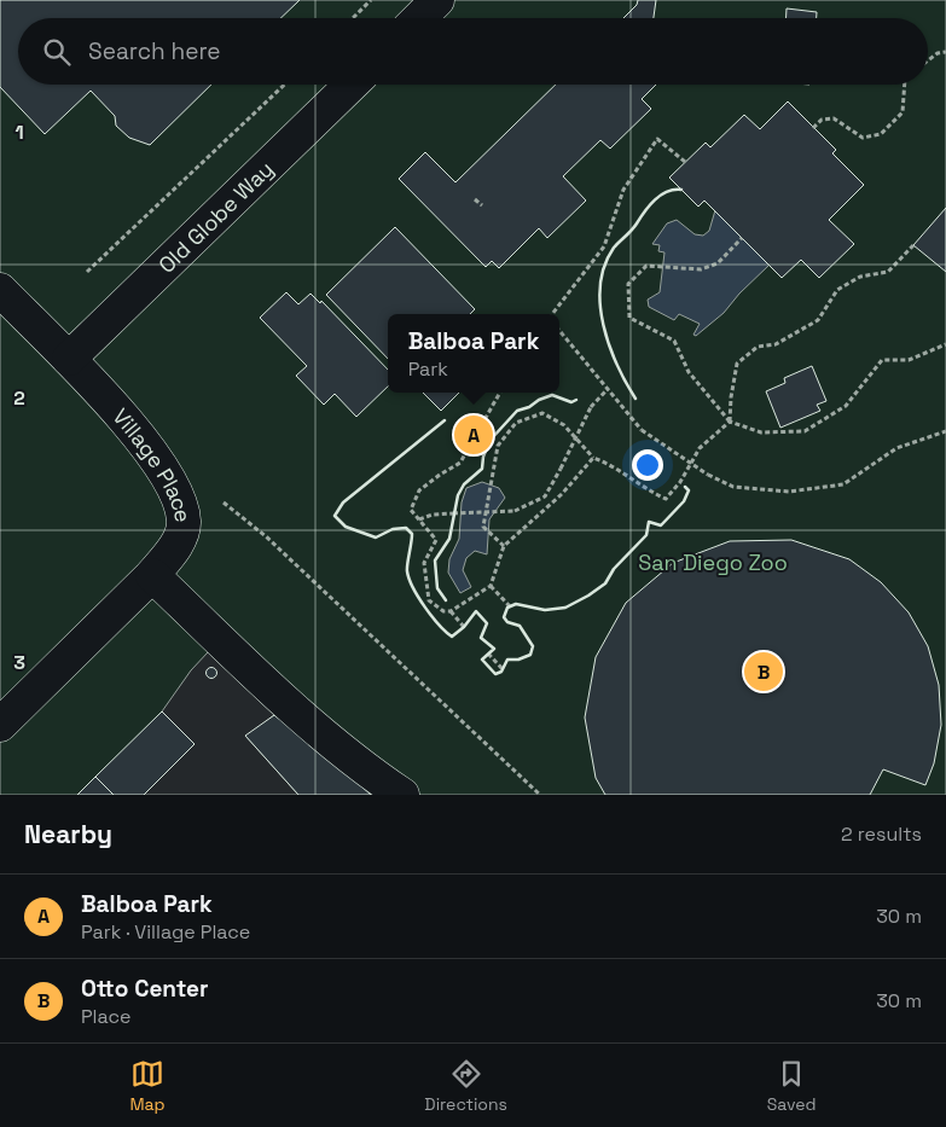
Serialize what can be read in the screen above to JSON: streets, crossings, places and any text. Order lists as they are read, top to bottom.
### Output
{
  "streets": {
    "street": ["Old Globe Way", "Village Place"]
  },
  "crossings": [
    ["Old Globe Way", "Village Place"]
  ],
  "parks": ["San Diego Zoo"],
  "page": {
    "search": "Search here",
    "popup": ["Balboa Park", "Park"],
    "pins": ["A", "B"],
    "heading": ["Nearby", "2 results"],
    "list": [
      {
        "mark": "A",
        "name": "Balboa Park",
        "note": "Park · Village Place",
        "value": "30 m"
      },
      {
        "mark": "B",
        "name": "Otto Center",
        "note": "Place",
        "value": "30 m"
      }
    ],
    "nav": ["Map", "Directions", "Saved"]
  },
  "grid": {
    "rows": ["1", "2", "3"]
  }
}
